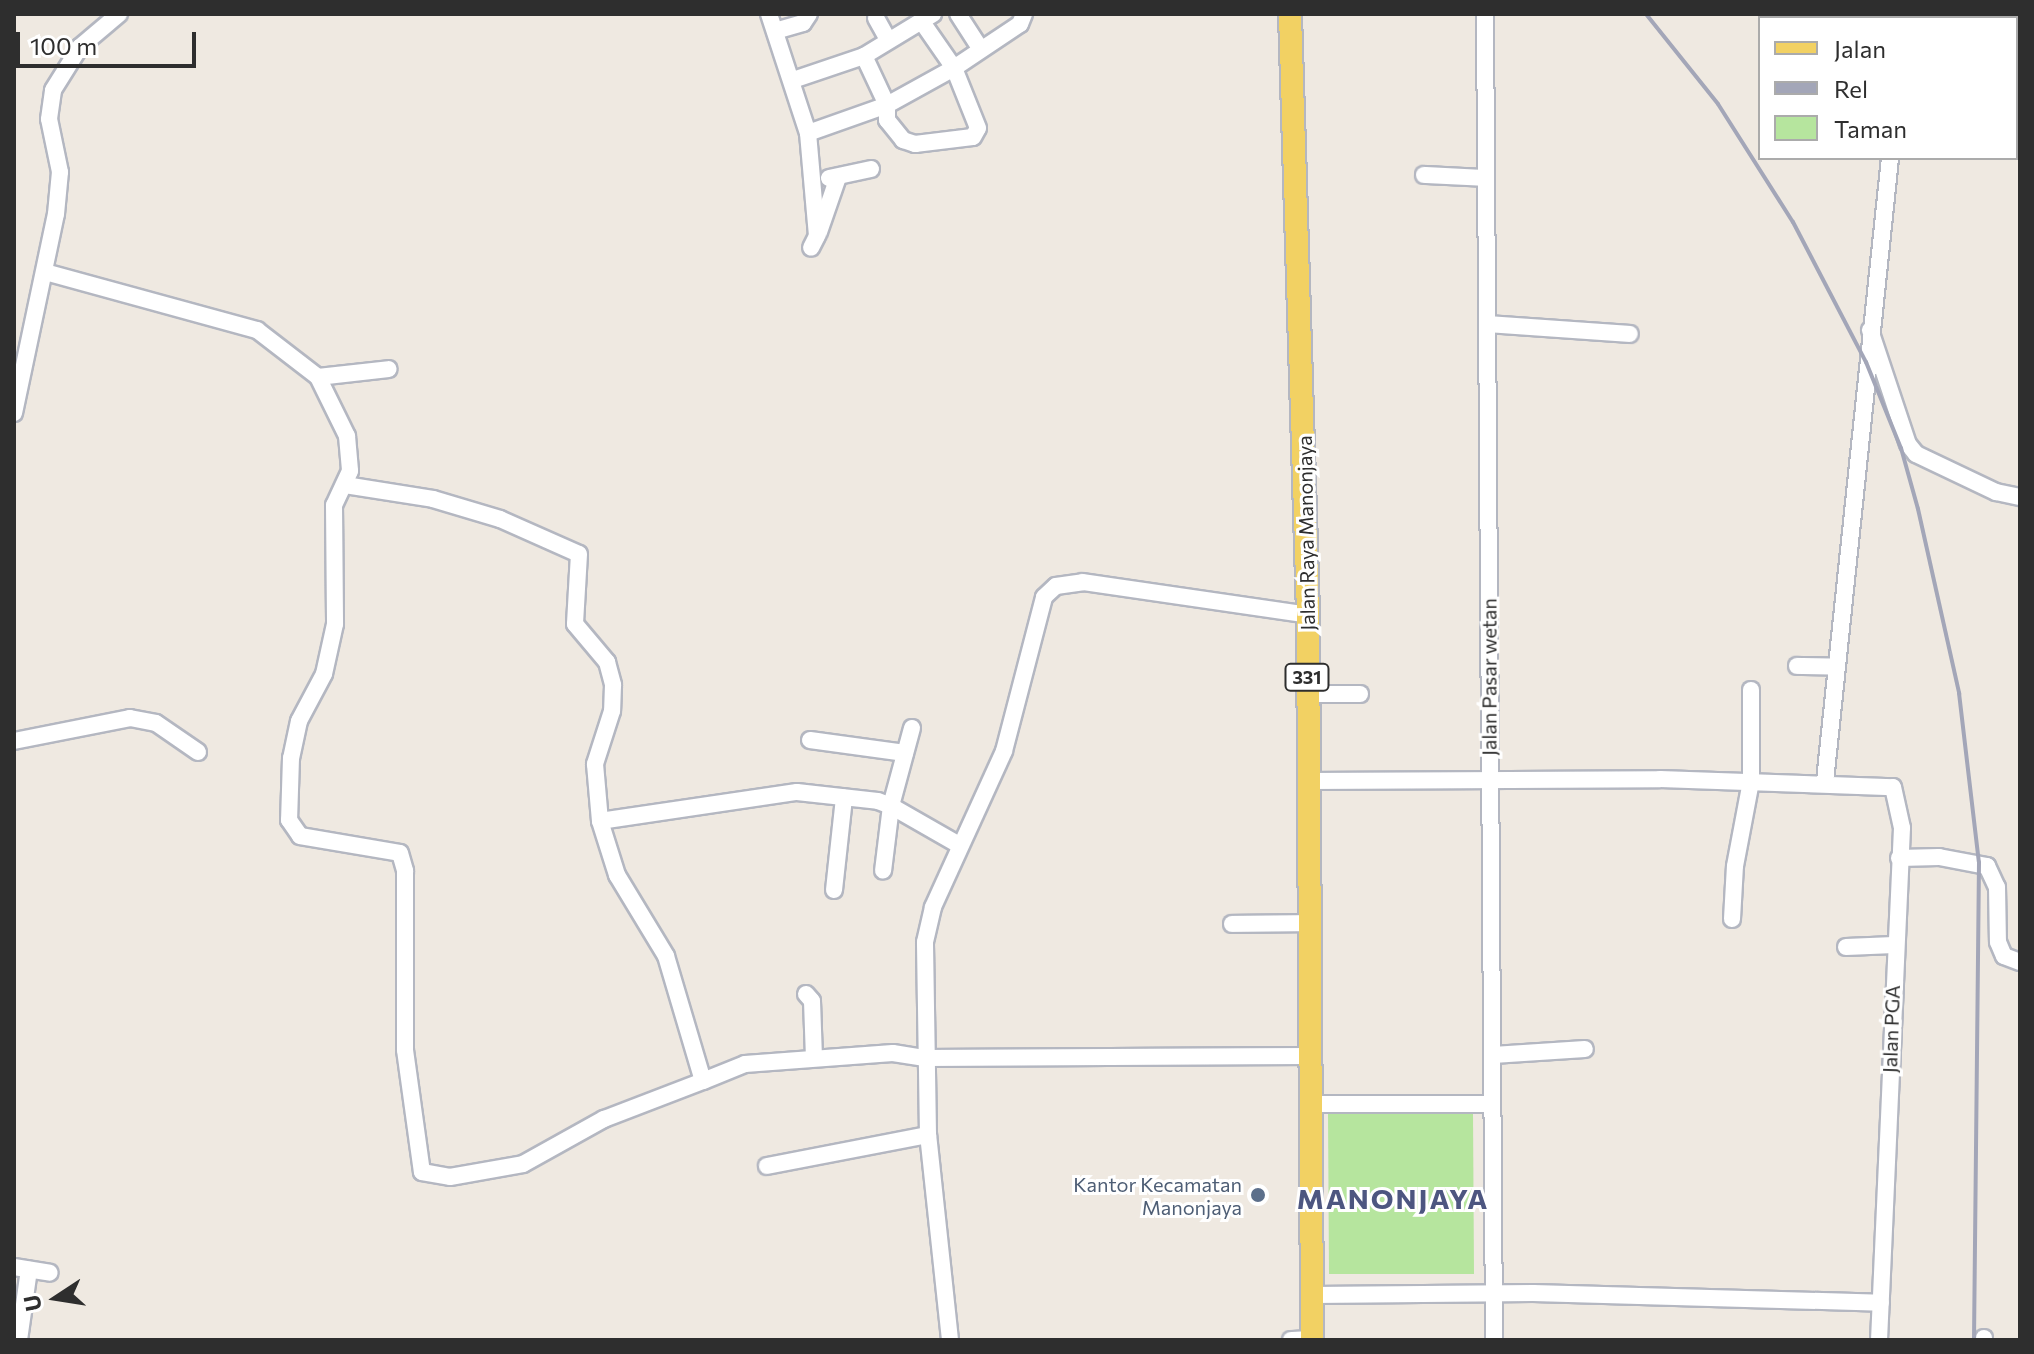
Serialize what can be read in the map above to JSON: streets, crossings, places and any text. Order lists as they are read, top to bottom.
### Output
{
  "streets": {
    "main road": ["Jalan Raya Manonjaya", "331"],
    "street": ["Jalan Pasar wetan", "Jalan PGA"]
  },
  "districts": ["MANONJAYA"],
  "places": ["Kantor Kecamatan Manonjaya"],
  "legend": ["Jalan", "Rel", "Taman"],
  "scale_bar": "100 m",
  "north": "left"
}
